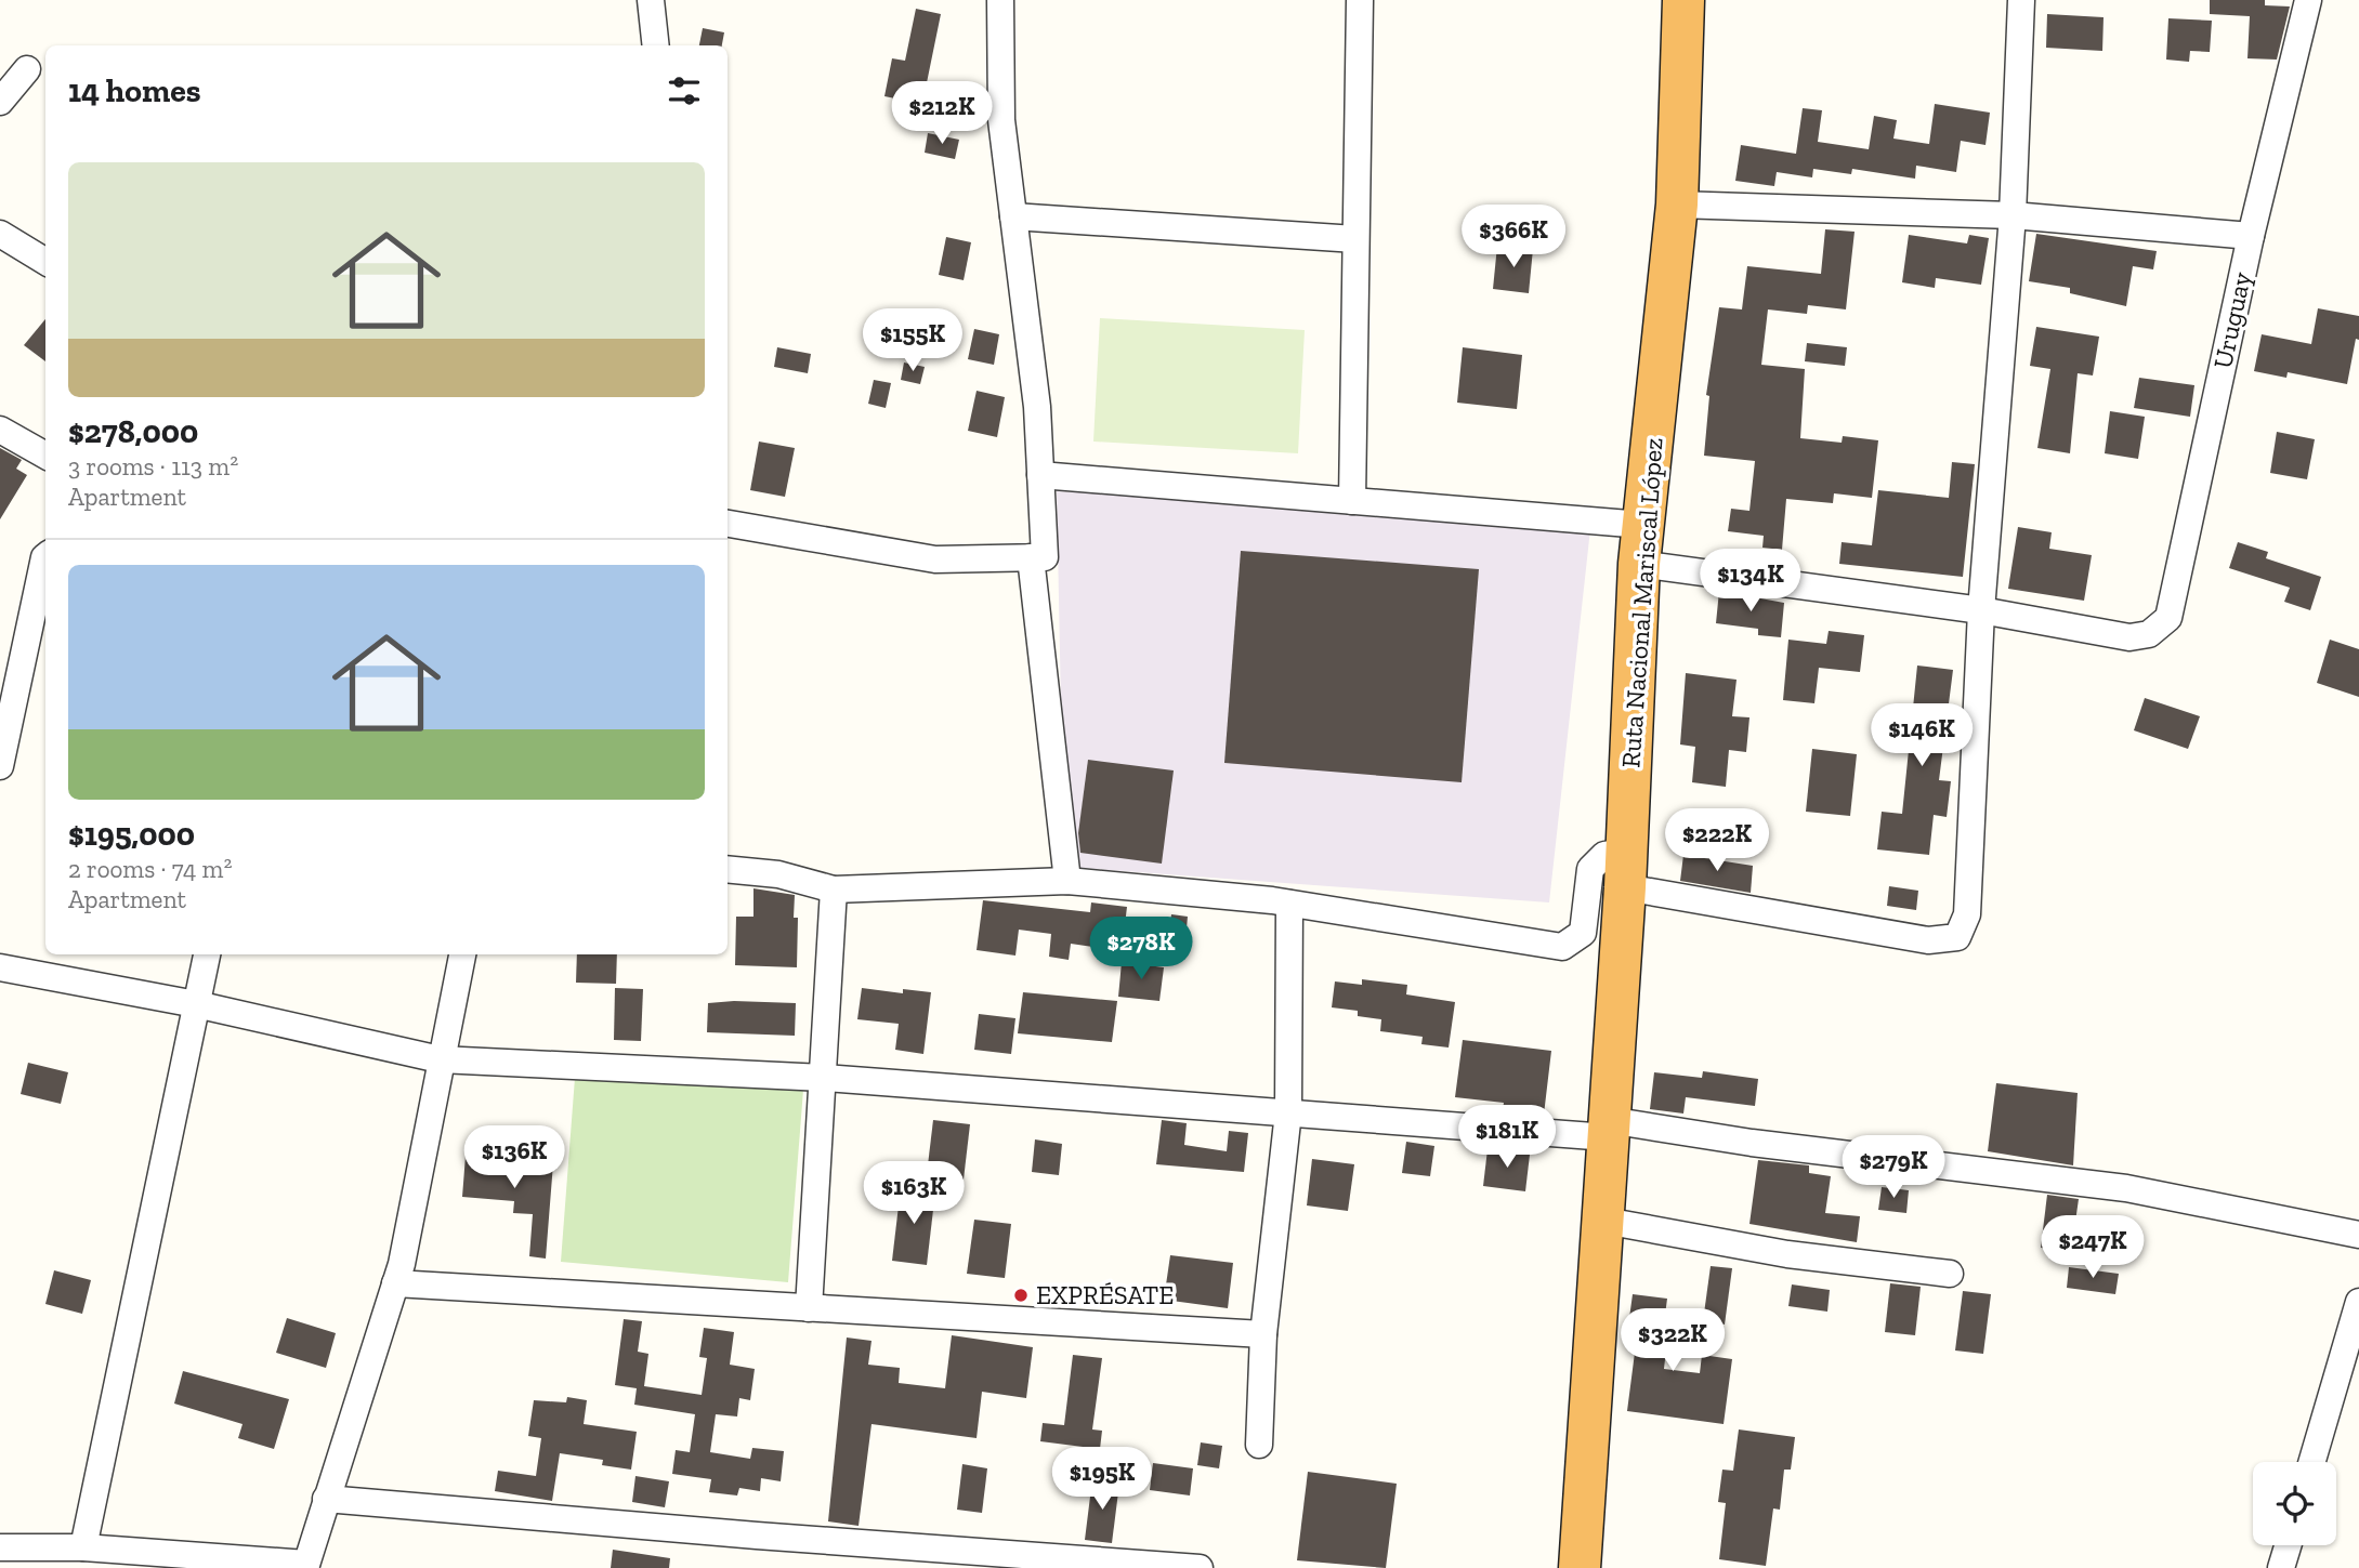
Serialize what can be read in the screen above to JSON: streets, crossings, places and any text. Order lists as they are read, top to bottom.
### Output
{
  "streets": {
    "highway": ["Ruta Nacional Mariscal López"],
    "street": ["Uruguay"]
  },
  "places": ["EXPRÉSATE"],
  "page": {
    "heading": "14 homes",
    "price": [
      "$212K",
      "$366K",
      "$155K",
      "$134K",
      "$146K",
      "$222K",
      "$278K",
      "$181K",
      "$136K",
      "$279K",
      "$163K",
      "$247K",
      "$322K",
      "$195K"
    ],
    "list": [
      {
        "name": "$278,000",
        "note": "3 rooms · 113 m² · Apartment"
      },
      {
        "name": "$195,000",
        "note": "2 rooms · 74 m² · Apartment"
      }
    ]
  }
}
